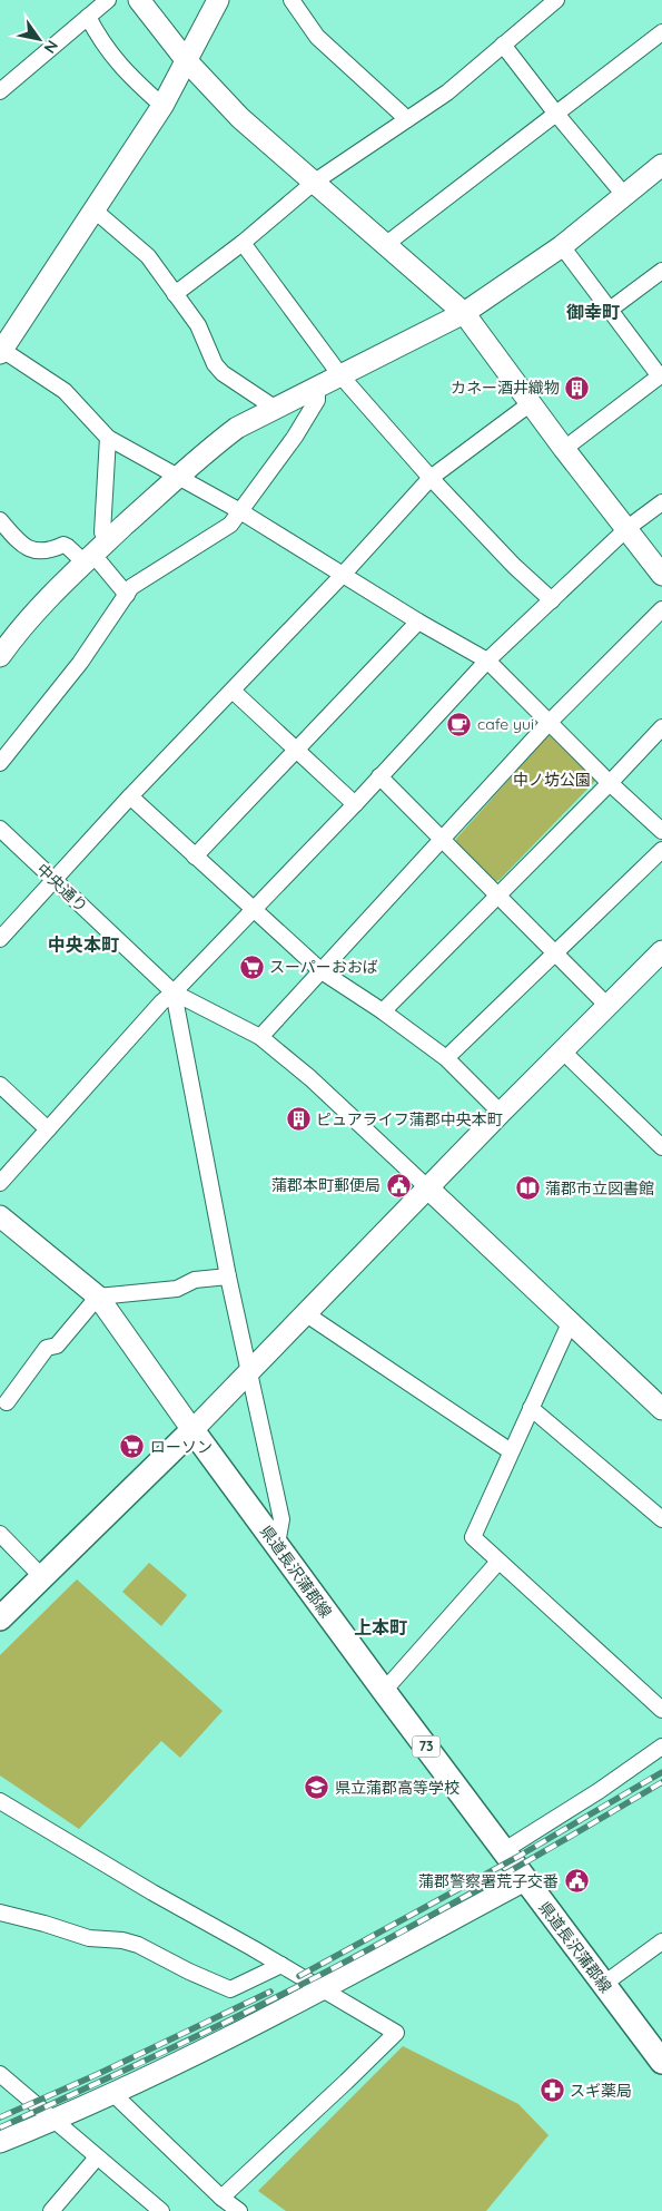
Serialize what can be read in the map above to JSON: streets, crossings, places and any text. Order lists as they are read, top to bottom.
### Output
{
  "streets": {
    "main road": ["県道長沢蒲郡線", "73"],
    "street": ["中央通り"]
  },
  "districts": ["御幸町", "中央本町", "上本町"],
  "parks": ["中ノ坊公園"],
  "places": {
    "building": ["カネー酒井織物", "ピュアライフ蒲郡中央本町"],
    "cafe": ["cafe yui"],
    "supermarket": ["スーパーおおば", "ローソン"],
    "public building": ["蒲郡本町郵便局", "蒲郡警察署荒子交番"],
    "library": ["蒲郡市立図書館"],
    "school or university": ["県立蒲郡高等学校"],
    "pharmacy": ["スギ薬局"]
  },
  "north": "bottom right"
}
